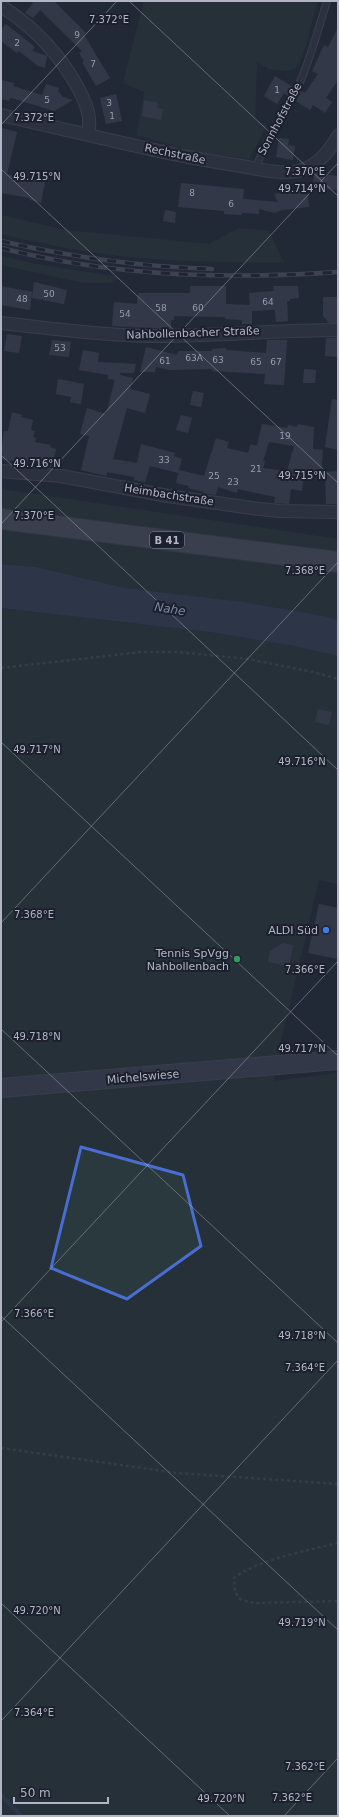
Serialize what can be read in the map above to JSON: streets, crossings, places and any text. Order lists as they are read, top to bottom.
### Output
{
  "streets": {
    "main road": ["B 41"],
    "street": [
      "Rechstraße",
      "Nahbollenbacher Straße",
      "Heimbachstraße",
      "Michelswiese"
    ],
    "lane": ["Sonnhofstraße"]
  },
  "crossings": [
    ["Sonnhofstraße", "Rechstraße"]
  ],
  "water": ["Nahe"],
  "places": ["ALDI Süd", "Tennis SpVgg Nahbollenbach"],
  "house_numbers": [
    "9",
    "2",
    "7",
    "1",
    "5",
    "3",
    "1",
    "8",
    "6",
    "50",
    "48",
    "64",
    "58",
    "60",
    "54",
    "53",
    "63A",
    "63",
    "61",
    "65",
    "67",
    "19",
    "33",
    "21",
    "25",
    "23"
  ],
  "scale_bar": "50 m",
  "coordinates": [
    "7.372°E",
    "7.370°E",
    "49.715°N",
    "49.714°N",
    "49.716°N",
    "7.368°E",
    "49.717°N",
    "7.366°E",
    "49.718°N",
    "7.364°E",
    "49.720°N",
    "49.719°N",
    "7.362°E"
  ]
}
